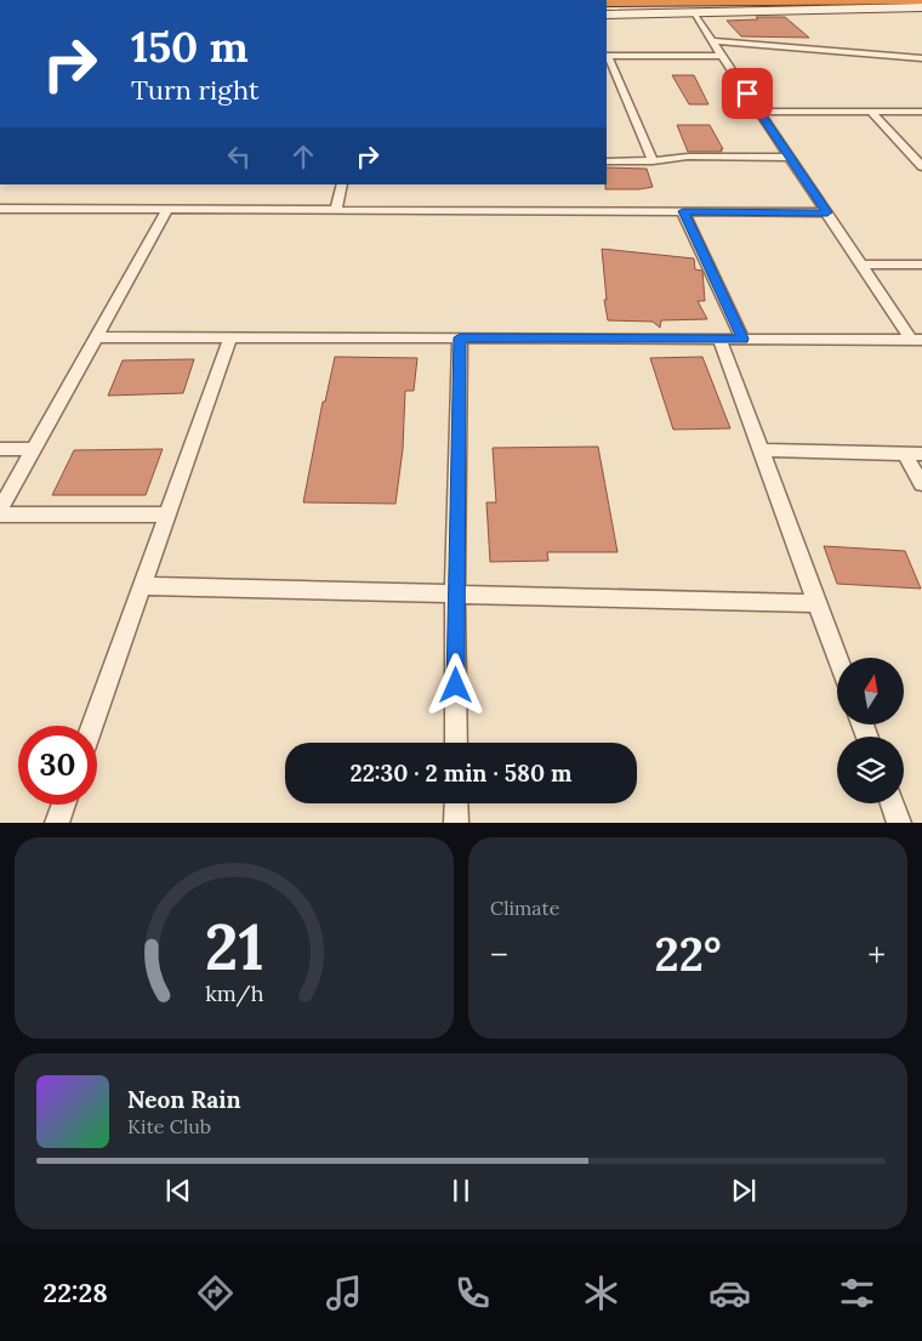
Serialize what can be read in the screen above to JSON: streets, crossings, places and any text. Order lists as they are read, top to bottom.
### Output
{
  "north": "top",
  "page": {
    "turn": ["150 m", "Turn right"],
    "limit": "30",
    "trip": "22:30 · 2 min · 580 m",
    "tile": "Climate",
    "heat": ["−", "22°", "+"],
    "song": ["Neon Rain", "Kite Club"],
    "tabs": "22:28",
    "gauge": ["21", "km/h"]
  }
}
